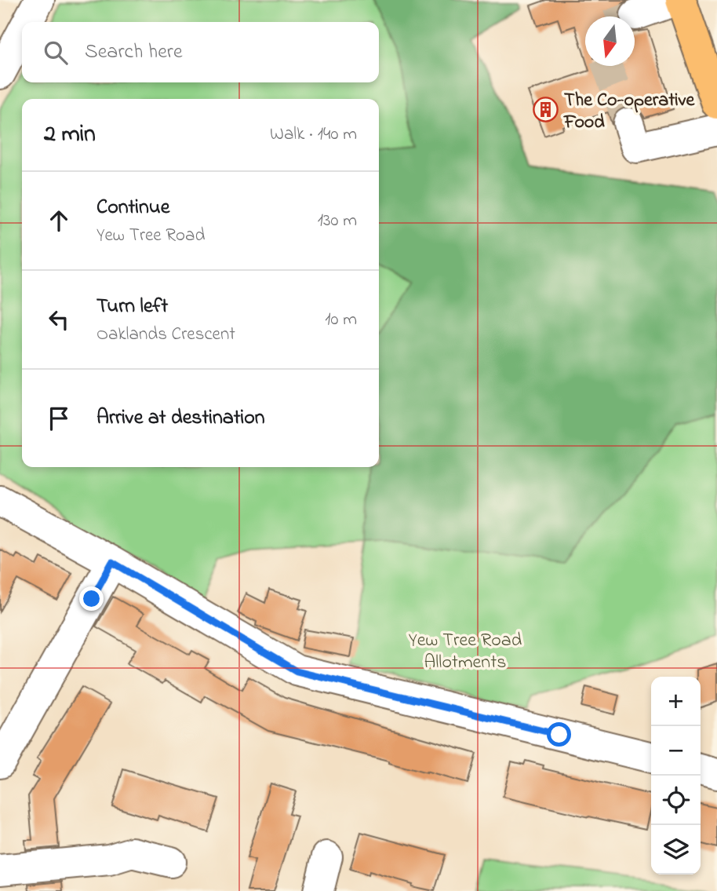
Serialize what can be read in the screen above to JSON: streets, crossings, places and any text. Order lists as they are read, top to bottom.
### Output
{
  "parks": ["Yew Tree Road Allotments"],
  "places": {
    "building": ["The Co-operative Food"]
  },
  "north": "bottom",
  "page": {
    "search": "Search here",
    "heading": ["2 min", "Walk · 140 m"],
    "list": [
      ["Continue", "Yew Tree Road", "130 m"],
      ["Turn left", "Oaklands Crescent", "10 m"],
      "Arrive at destination"
    ],
    "map_buttons": ["+", "−"]
  }
}
